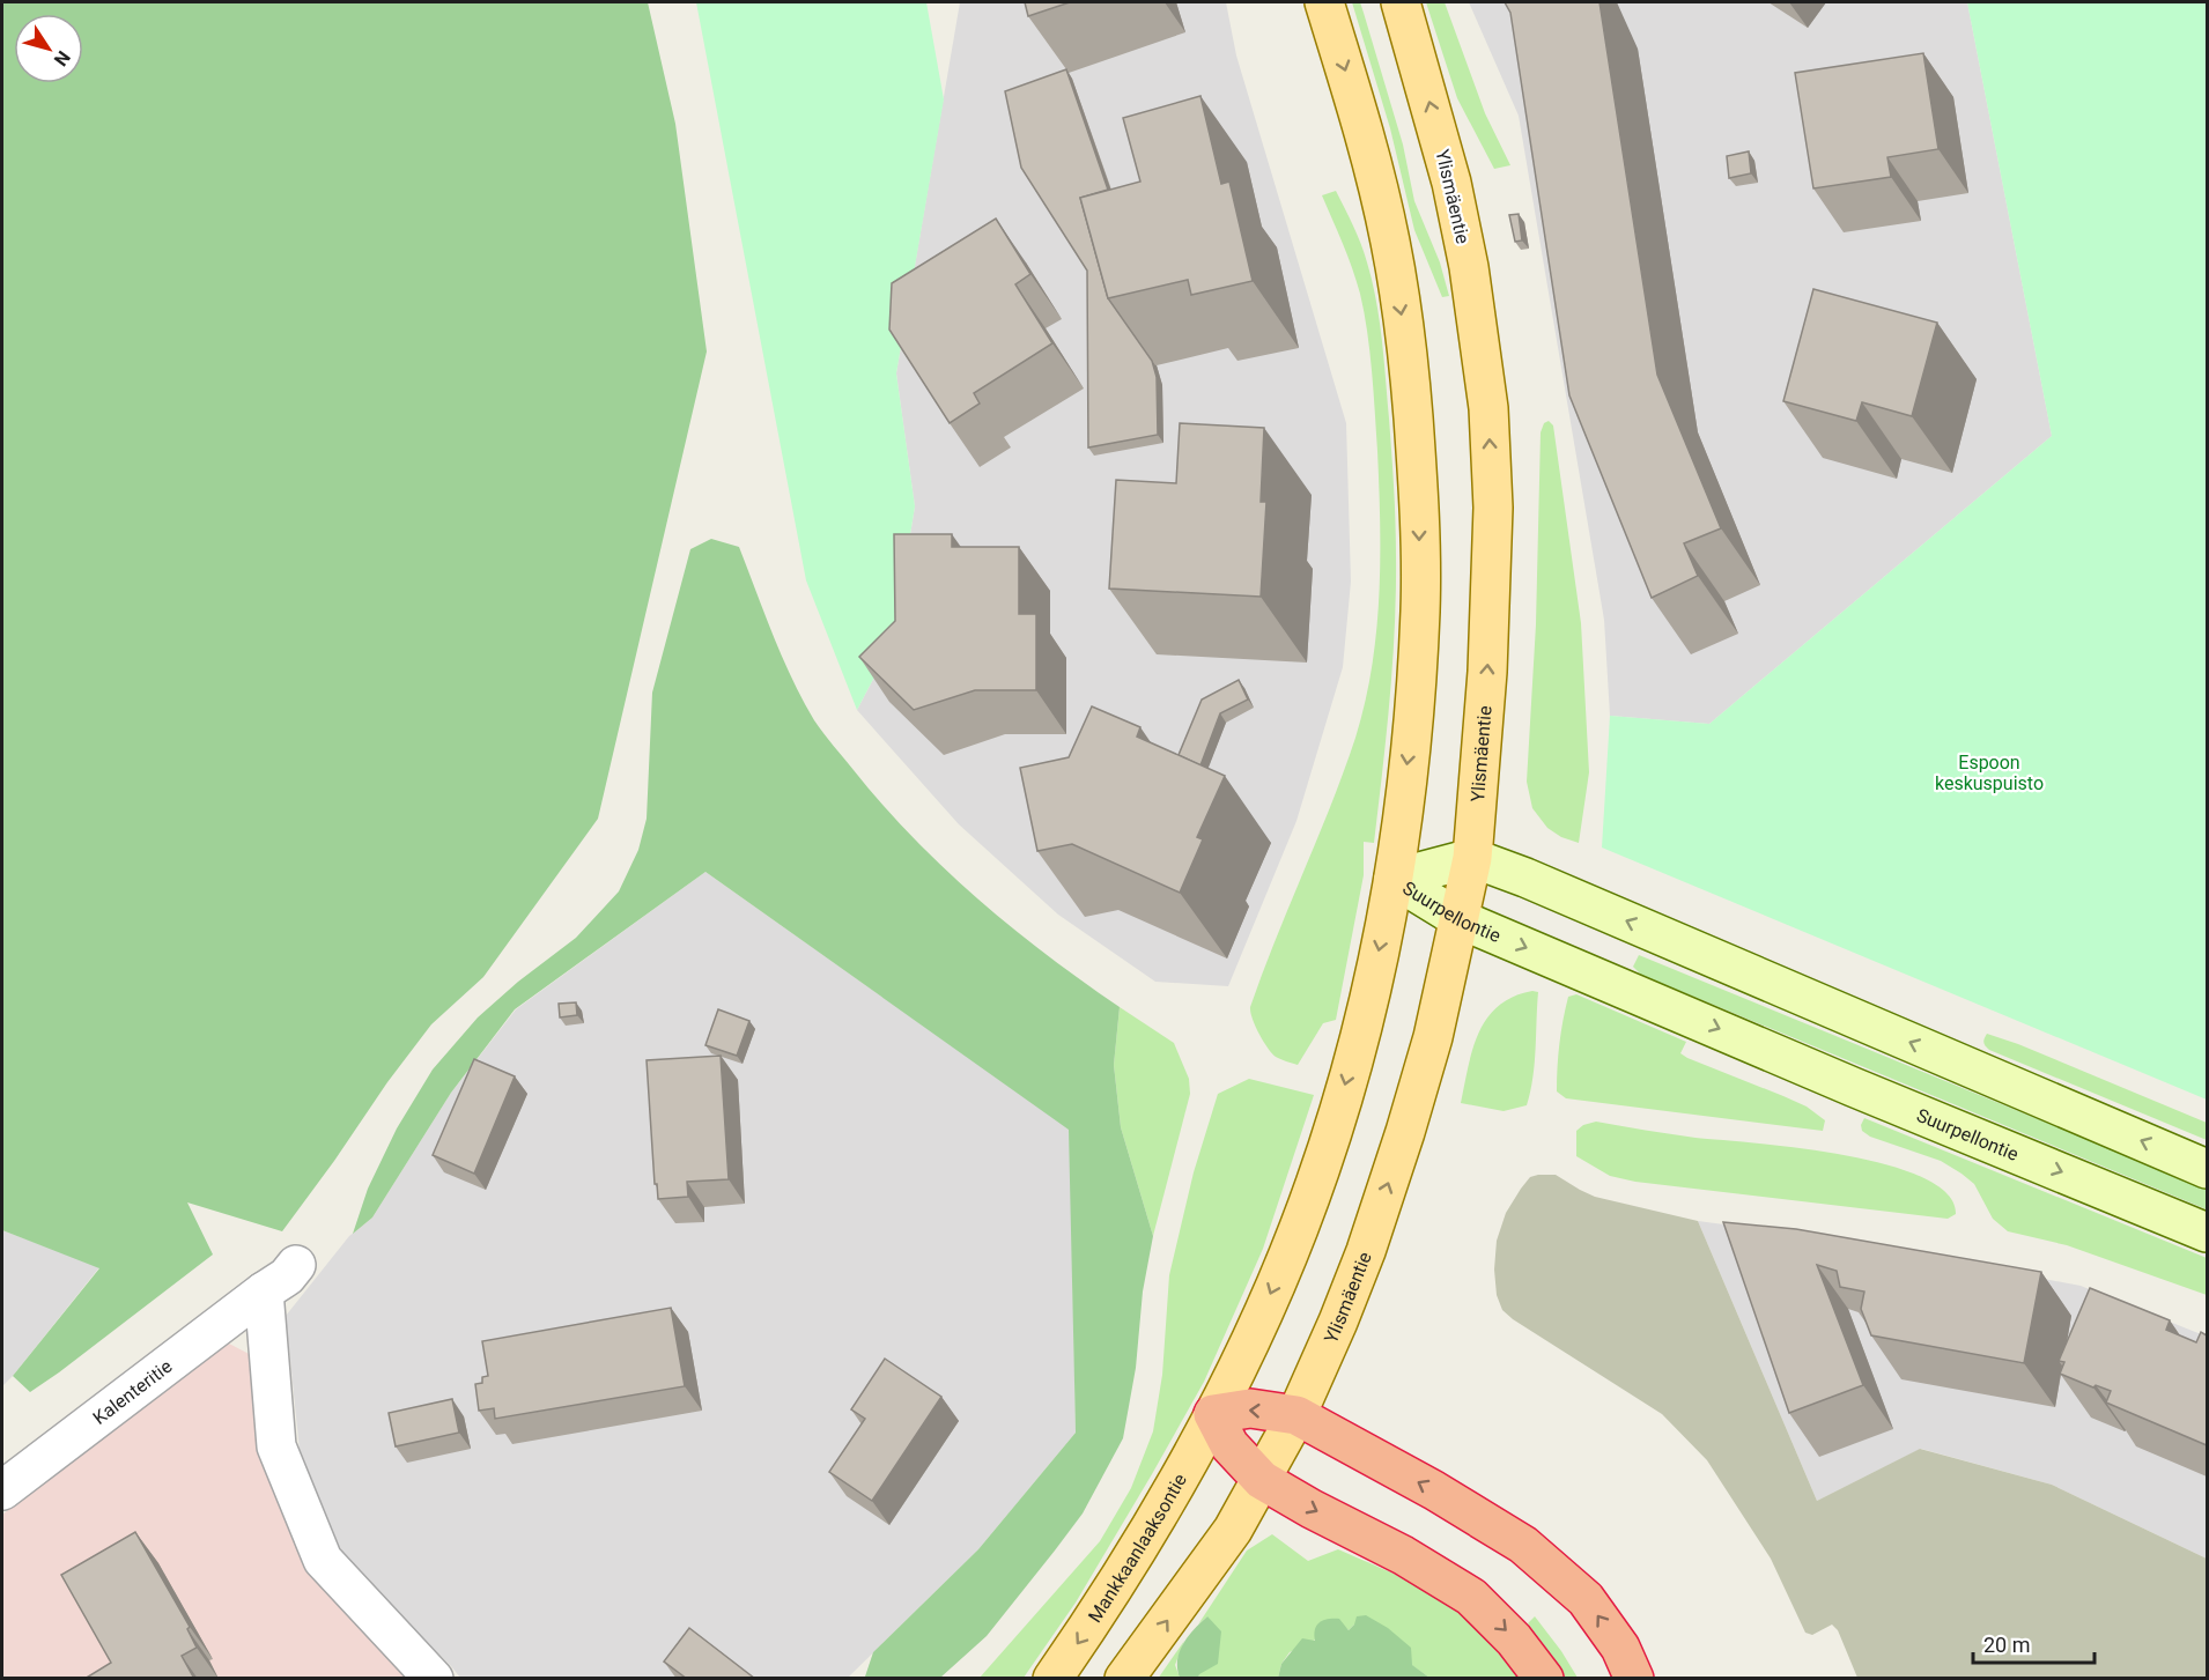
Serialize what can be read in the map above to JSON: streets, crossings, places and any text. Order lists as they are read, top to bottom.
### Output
{
  "streets": {
    "main road": ["Ylismäentie", "Suurpellontie", "Mankkaanlaaksontie"],
    "street": ["Kalenteritie"]
  },
  "crossings": [
    ["Ylismäentie", "Suurpellontie"]
  ],
  "parks": ["Espoon keskuspuisto"],
  "scale_bar": "20 m",
  "north": "bottom right"
}
